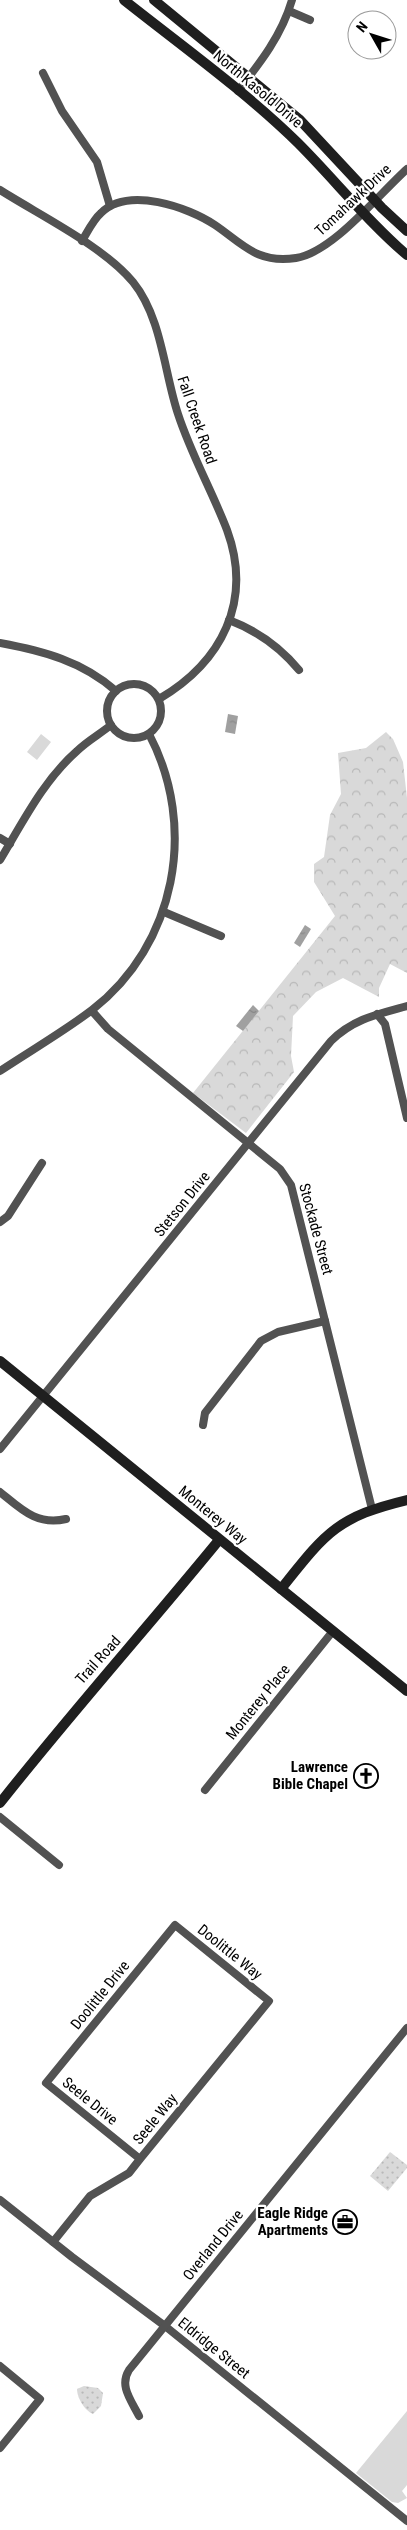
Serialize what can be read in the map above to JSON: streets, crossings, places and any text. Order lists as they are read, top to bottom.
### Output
{
  "streets": {
    "street": [
      "North Kasold Drive",
      "Tomahawk Drive",
      "Fall Creek Road",
      "Stetson Drive",
      "Stockade Street",
      "Monterey Way",
      "Trail Road",
      "Monterey Place",
      "Doolittle Way",
      "Doolittle Drive",
      "Seele Drive",
      "Seele Way",
      "Overland Drive",
      "Eldridge Street"
    ]
  },
  "crossings": [
    ["North Kasold Drive", "Tomahawk Drive"],
    ["Stetson Drive", "Stockade Street"],
    ["Stetson Drive", "Monterey Way"],
    ["Monterey Way", "Trail Road"],
    ["Monterey Way", "Monterey Place"],
    ["Doolittle Way", "Doolittle Drive"],
    ["Doolittle Way", "Seele Way"],
    ["Doolittle Drive", "Seele Drive"],
    ["Seele Drive", "Seele Way"],
    ["Seele Way", "Eldridge Street"],
    ["Overland Drive", "Eldridge Street"]
  ],
  "places": {
    "church": ["Lawrence Bible Chapel"],
    "office": ["Eagle Ridge Apartments"]
  },
  "north": "top left"
}
